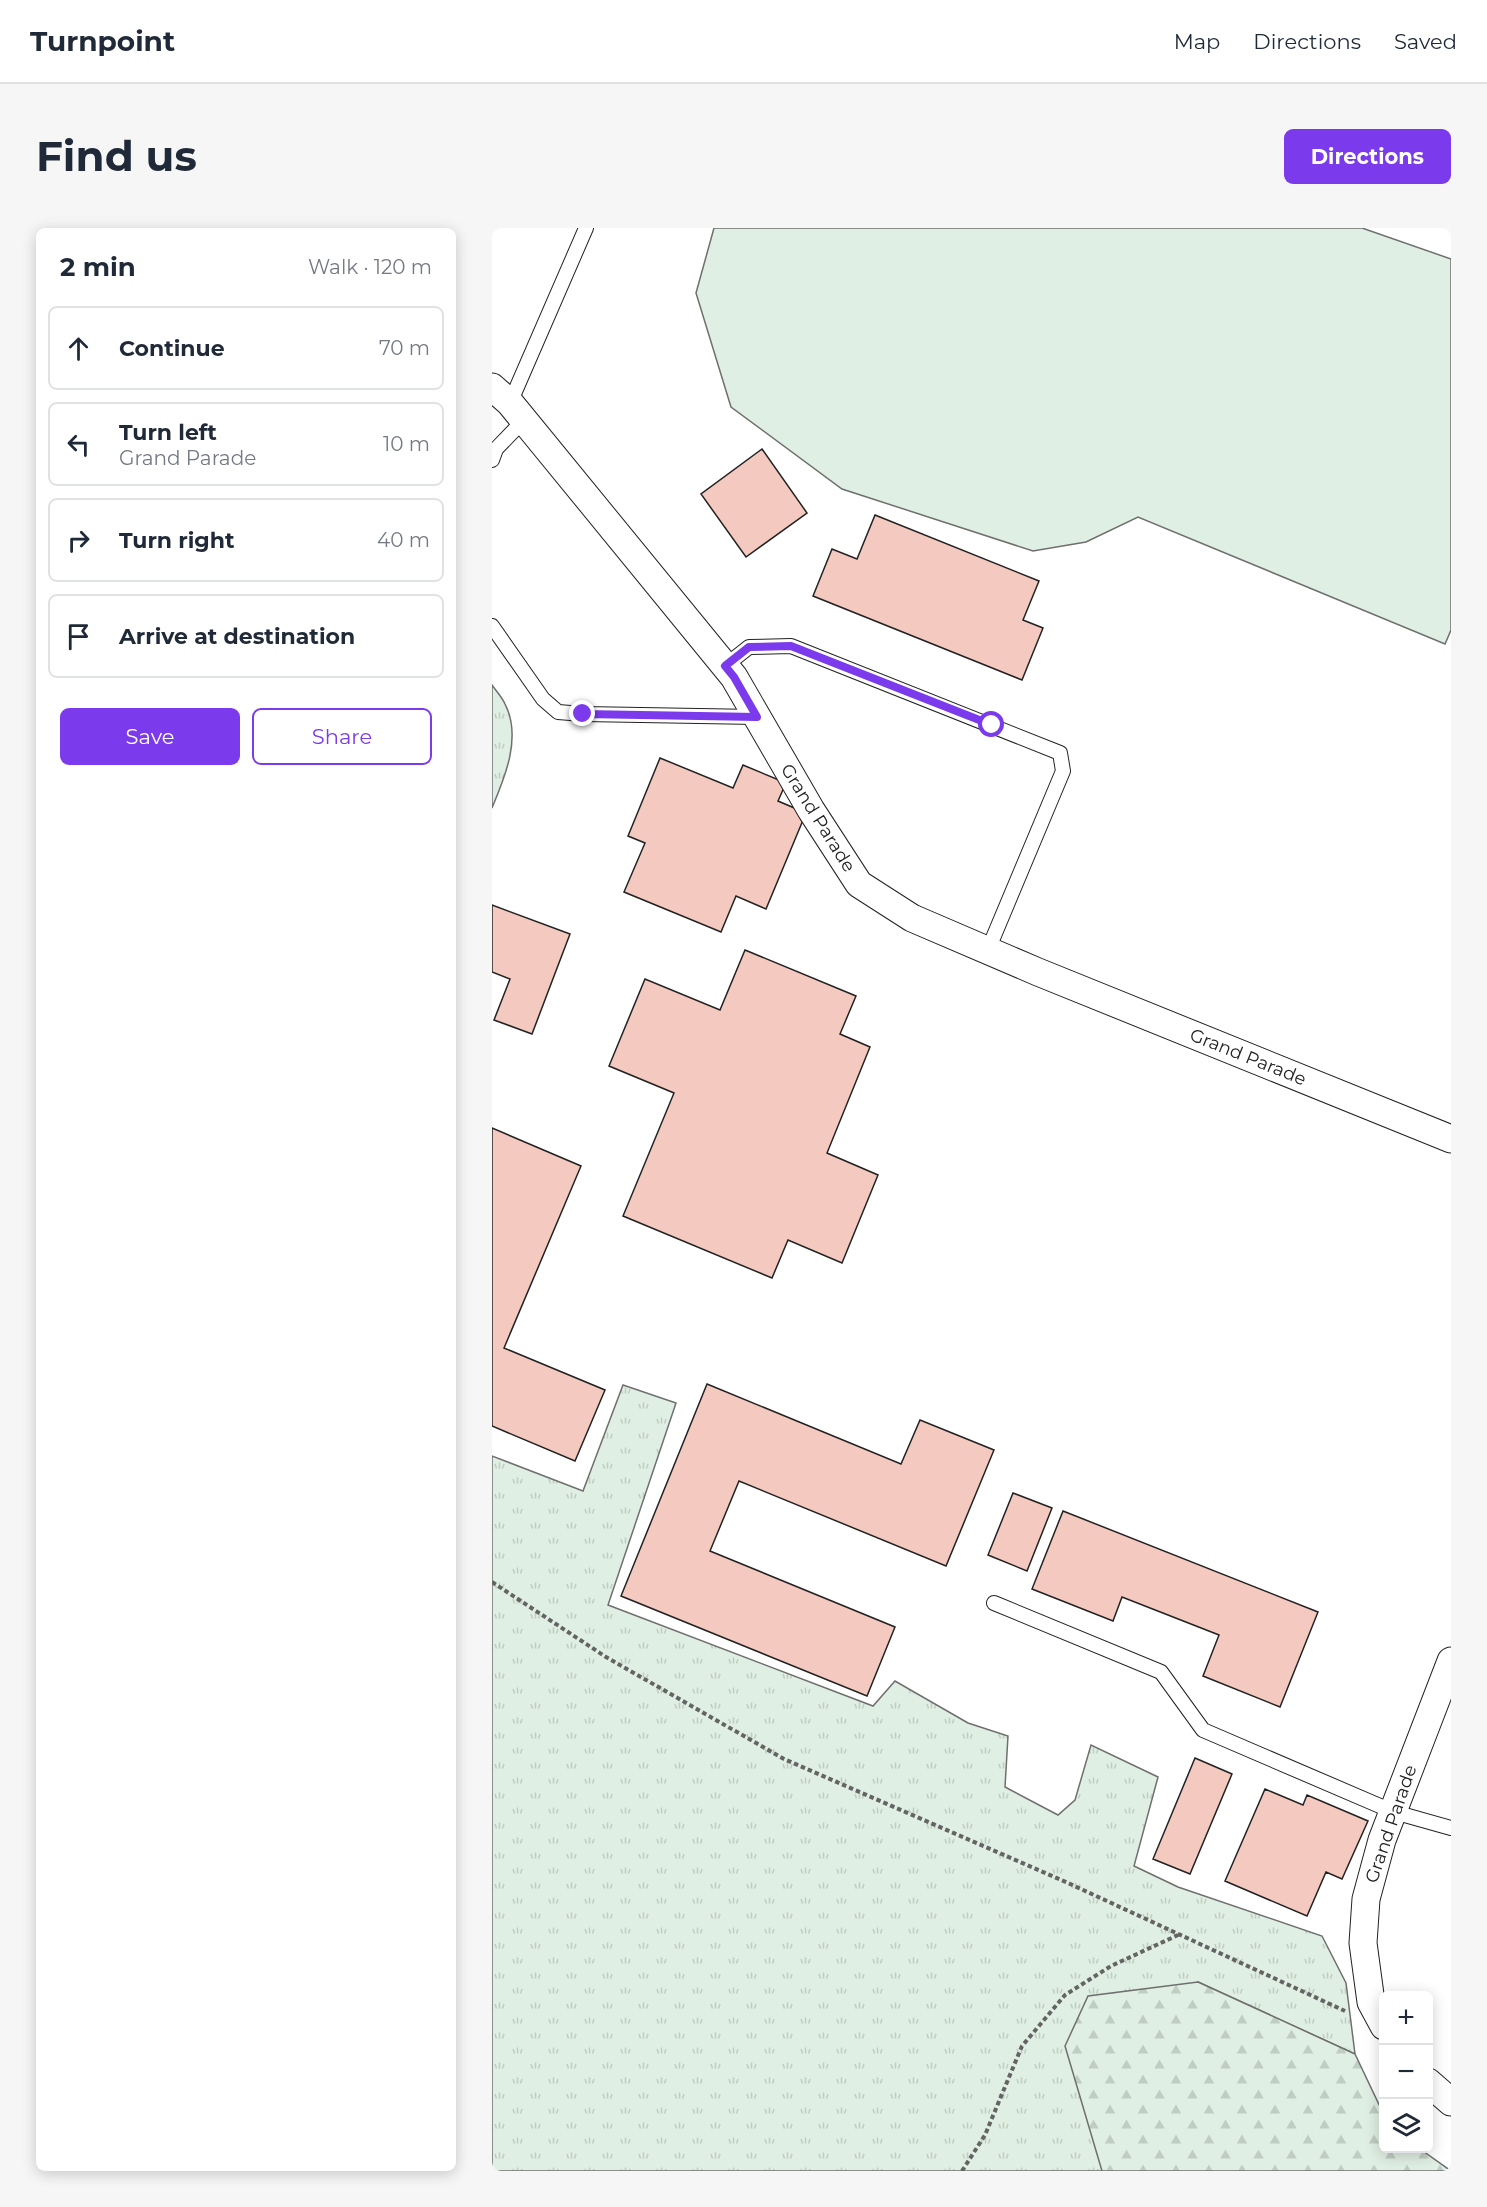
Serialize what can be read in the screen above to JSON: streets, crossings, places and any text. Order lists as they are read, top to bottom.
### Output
{
  "streets": {
    "street": ["Grand Parade"]
  },
  "page": {
    "header": "Turnpoint",
    "nav": ["Map", "Directions", "Saved"],
    "buttons": [
      "Directions",
      ["Save", "Share"]
    ],
    "title": "Find us",
    "heading": ["2 min", "Walk · 120 m"],
    "list": [
      ["Continue", "70 m"],
      ["Turn left", "Grand Parade", "10 m"],
      ["Turn right", "40 m"],
      "Arrive at destination"
    ],
    "map_buttons": ["+", "−"]
  }
}
